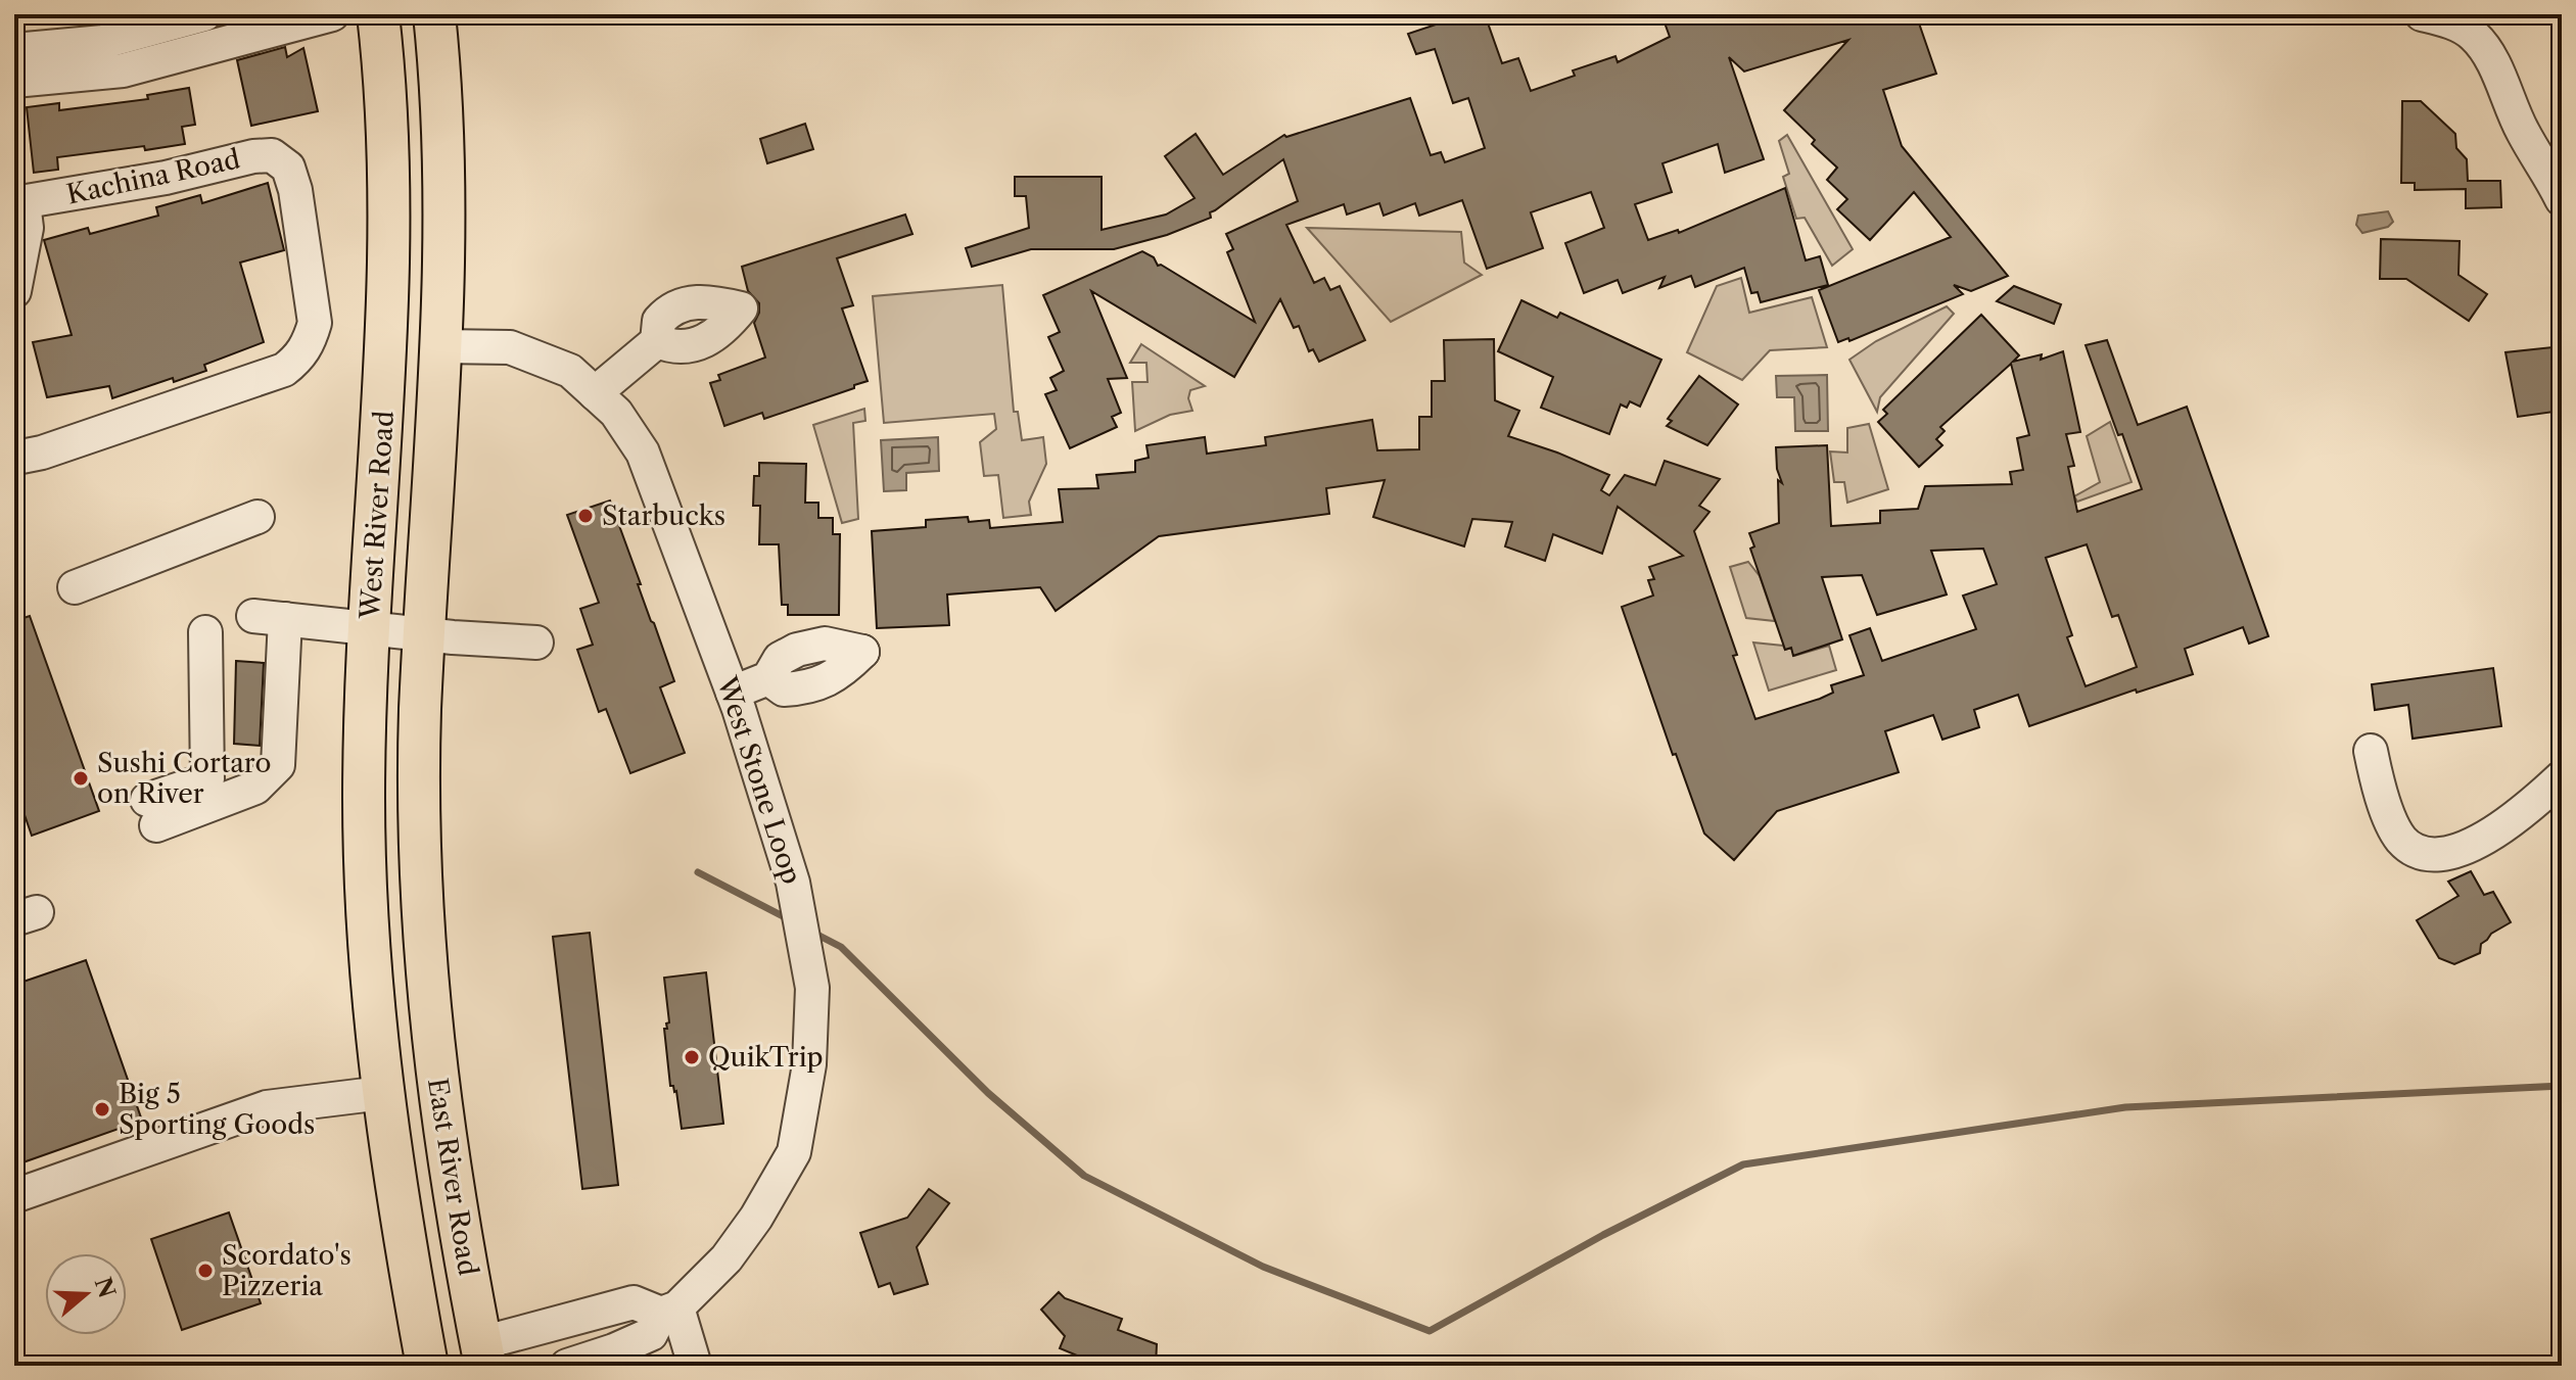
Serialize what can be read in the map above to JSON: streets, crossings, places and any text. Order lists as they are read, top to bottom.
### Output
{
  "streets": {
    "main road": ["West River Road", "East River Road"],
    "street": ["Kachina Road", "West Stone Loop"]
  },
  "crossings": [
    ["West River Road", "West Stone Loop"],
    ["West River Road", "East River Road"]
  ],
  "places": [
    "Starbucks",
    "Sushi Cortaro on River",
    "QuikTrip",
    "Big 5 Sporting Goods",
    "Scordato's Pizzeria"
  ],
  "north": "right"
}
